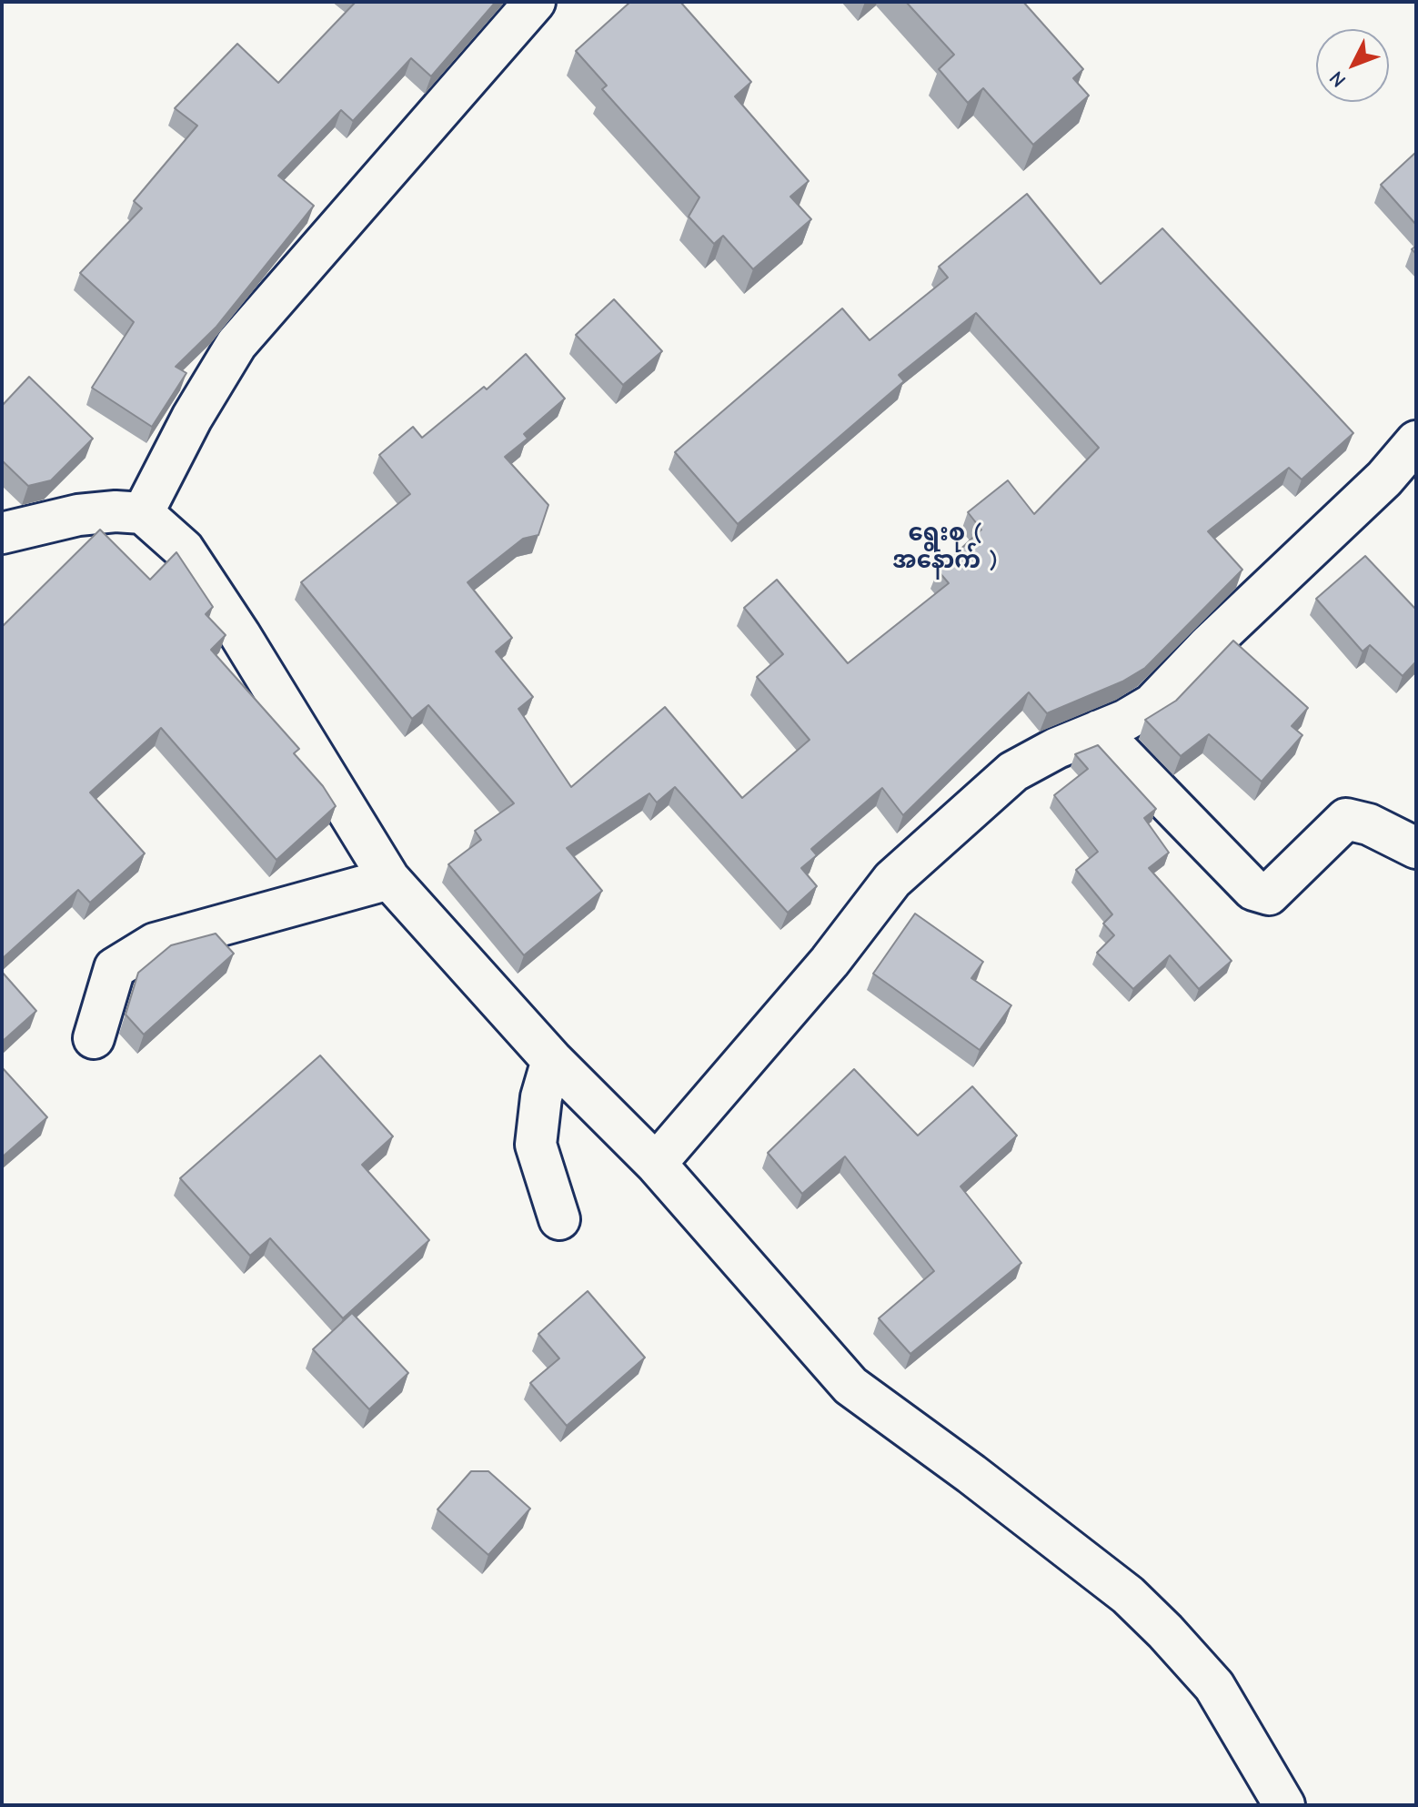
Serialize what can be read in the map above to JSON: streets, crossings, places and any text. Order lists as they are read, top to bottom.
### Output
{
  "districts": ["ရွေးစု ( အနောက် )"],
  "north": "bottom left"
}
